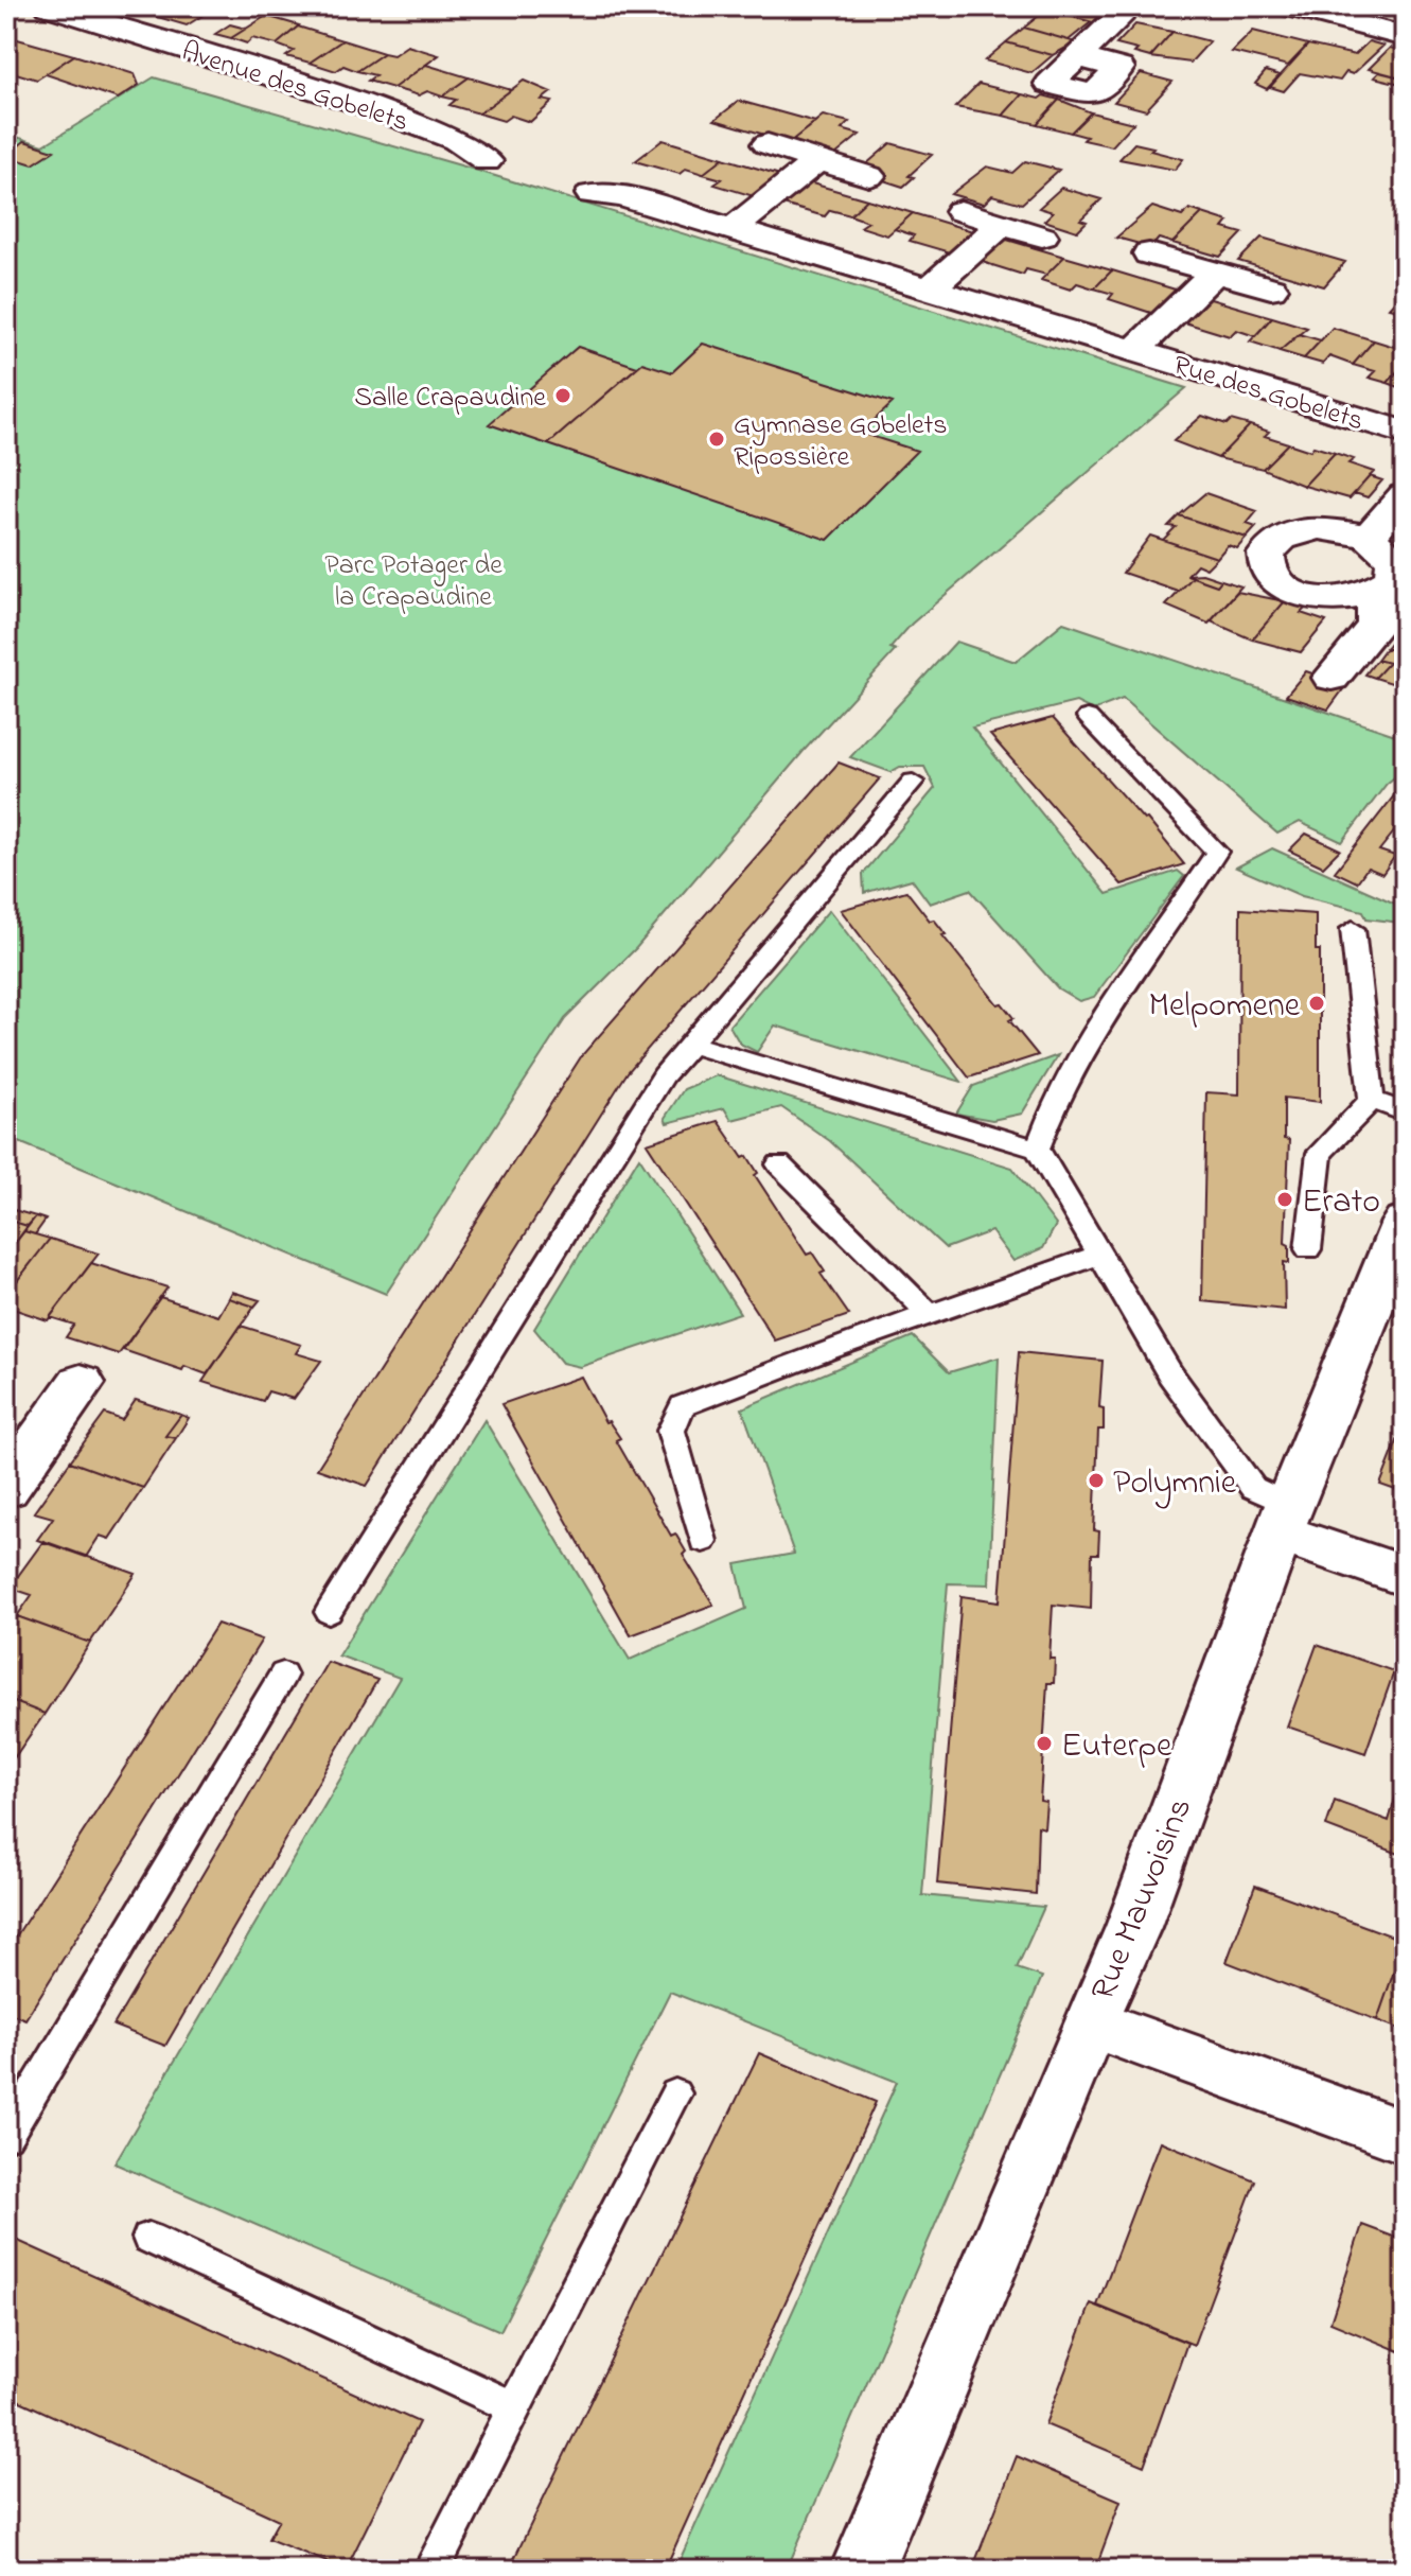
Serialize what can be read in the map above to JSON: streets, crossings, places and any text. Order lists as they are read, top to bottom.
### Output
{
  "streets": {
    "street": ["Avenue des Gobelets", "Rue des Gobelets", "Rue Mauvoisins"]
  },
  "parks": ["Parc Potager de la Crapaudine"],
  "places": [
    "Salle Crapaudine",
    "Gymnase Gobelets Ripossière",
    "Melpomene",
    "Erato",
    "Polymnie",
    "Euterpe"
  ]
}
